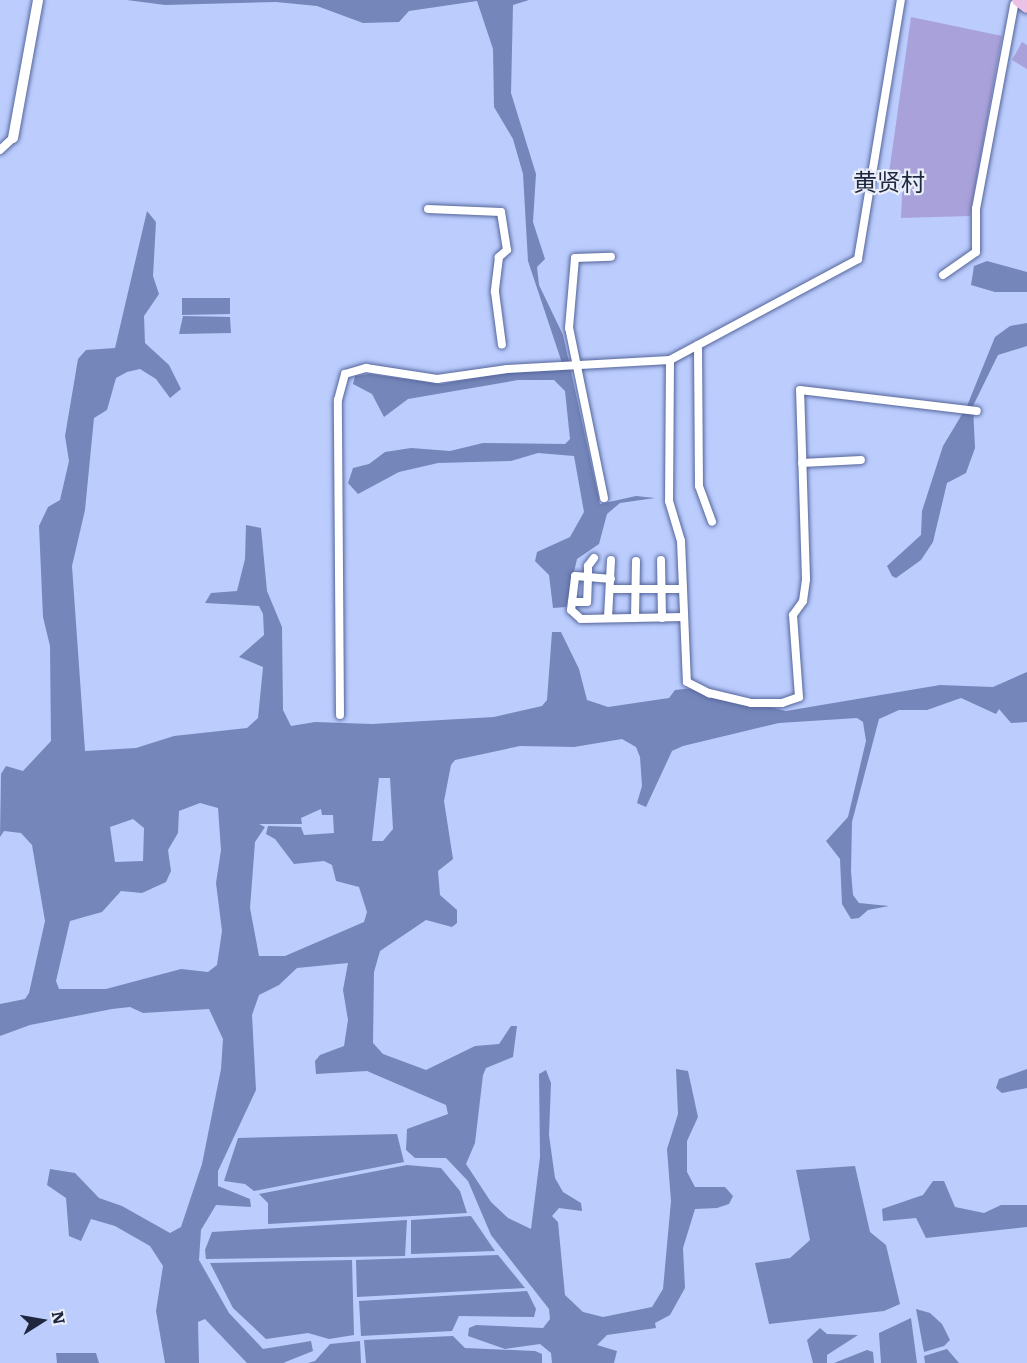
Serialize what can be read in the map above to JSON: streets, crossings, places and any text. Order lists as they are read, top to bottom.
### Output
{
  "districts": ["黄贤村"],
  "north": "right"
}
